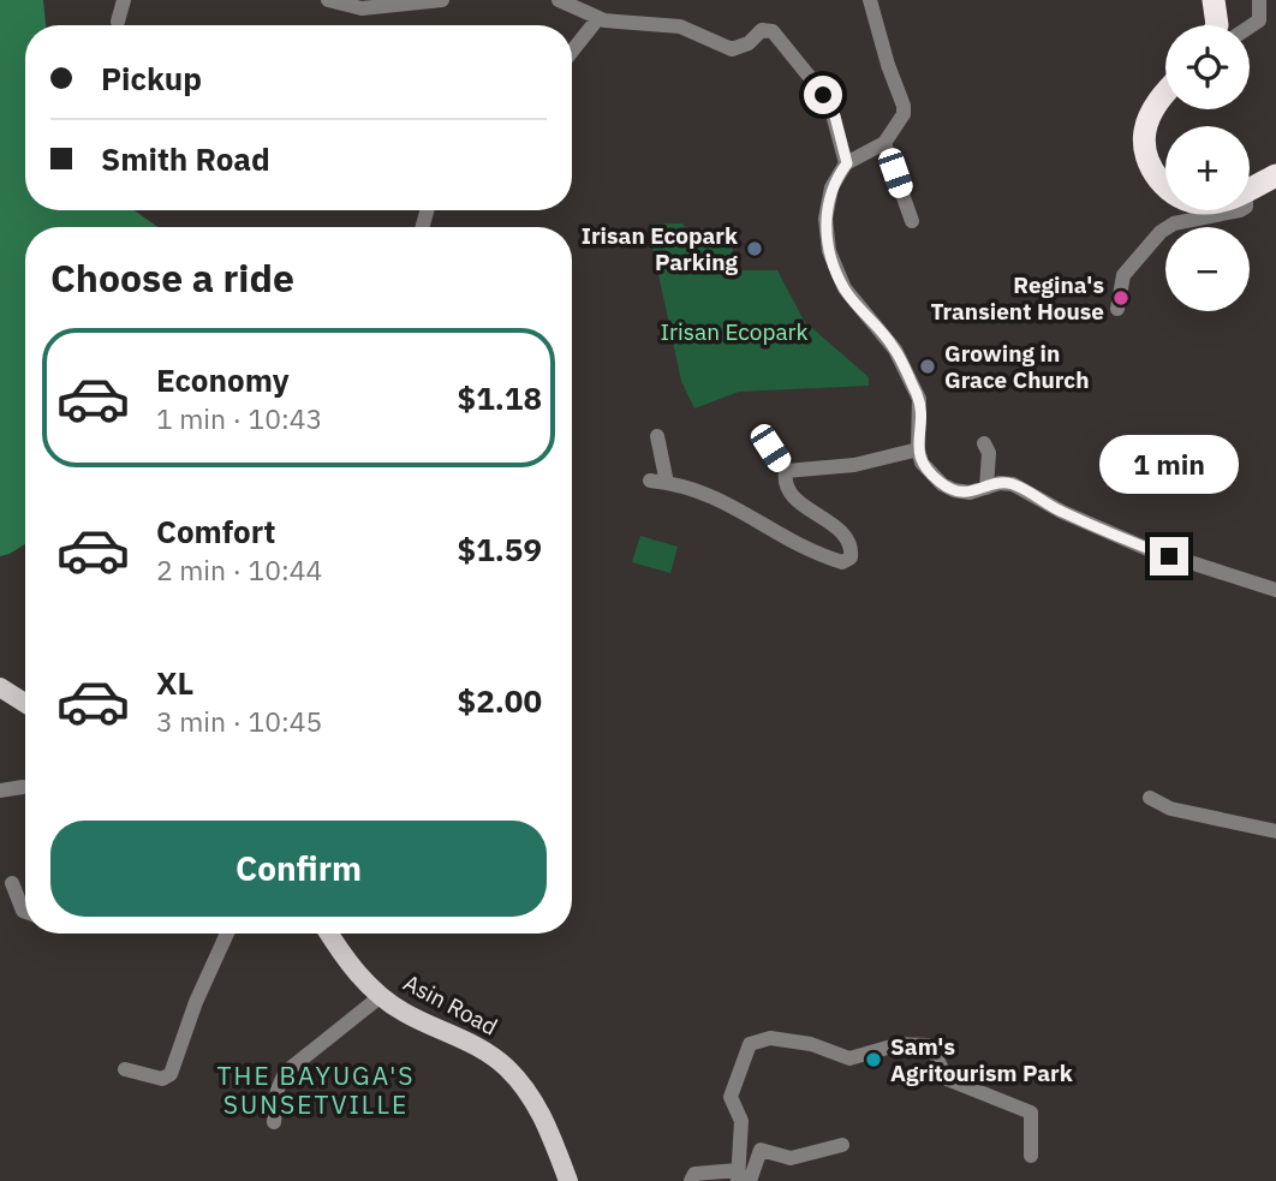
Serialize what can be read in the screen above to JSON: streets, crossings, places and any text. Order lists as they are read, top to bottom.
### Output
{
  "streets": {
    "main road": ["Asin Road"]
  },
  "districts": ["THE BAYUGA'S SUNSETVILLE"],
  "parks": ["Irisan Ecopark"],
  "places": [
    "Irisan Ecopark Parking",
    "Regina's Transient House",
    "Growing in Grace Church",
    "Sam's Agritourism Park"
  ],
  "page": {
    "map_buttons": ["+", "−"],
    "banner": ["Pickup", "Smith Road"],
    "heading": "Choose a ride",
    "list": [
      {
        "name": "Economy",
        "note": "1 min · 10:43",
        "value": "$1.18"
      },
      {
        "name": "Comfort",
        "note": "2 min · 10:44",
        "value": "$1.59"
      },
      {
        "name": "XL",
        "note": "3 min · 10:45",
        "value": "$2.00"
      }
    ],
    "bubble": "1 min",
    "buttons": "Confirm"
  }
}
